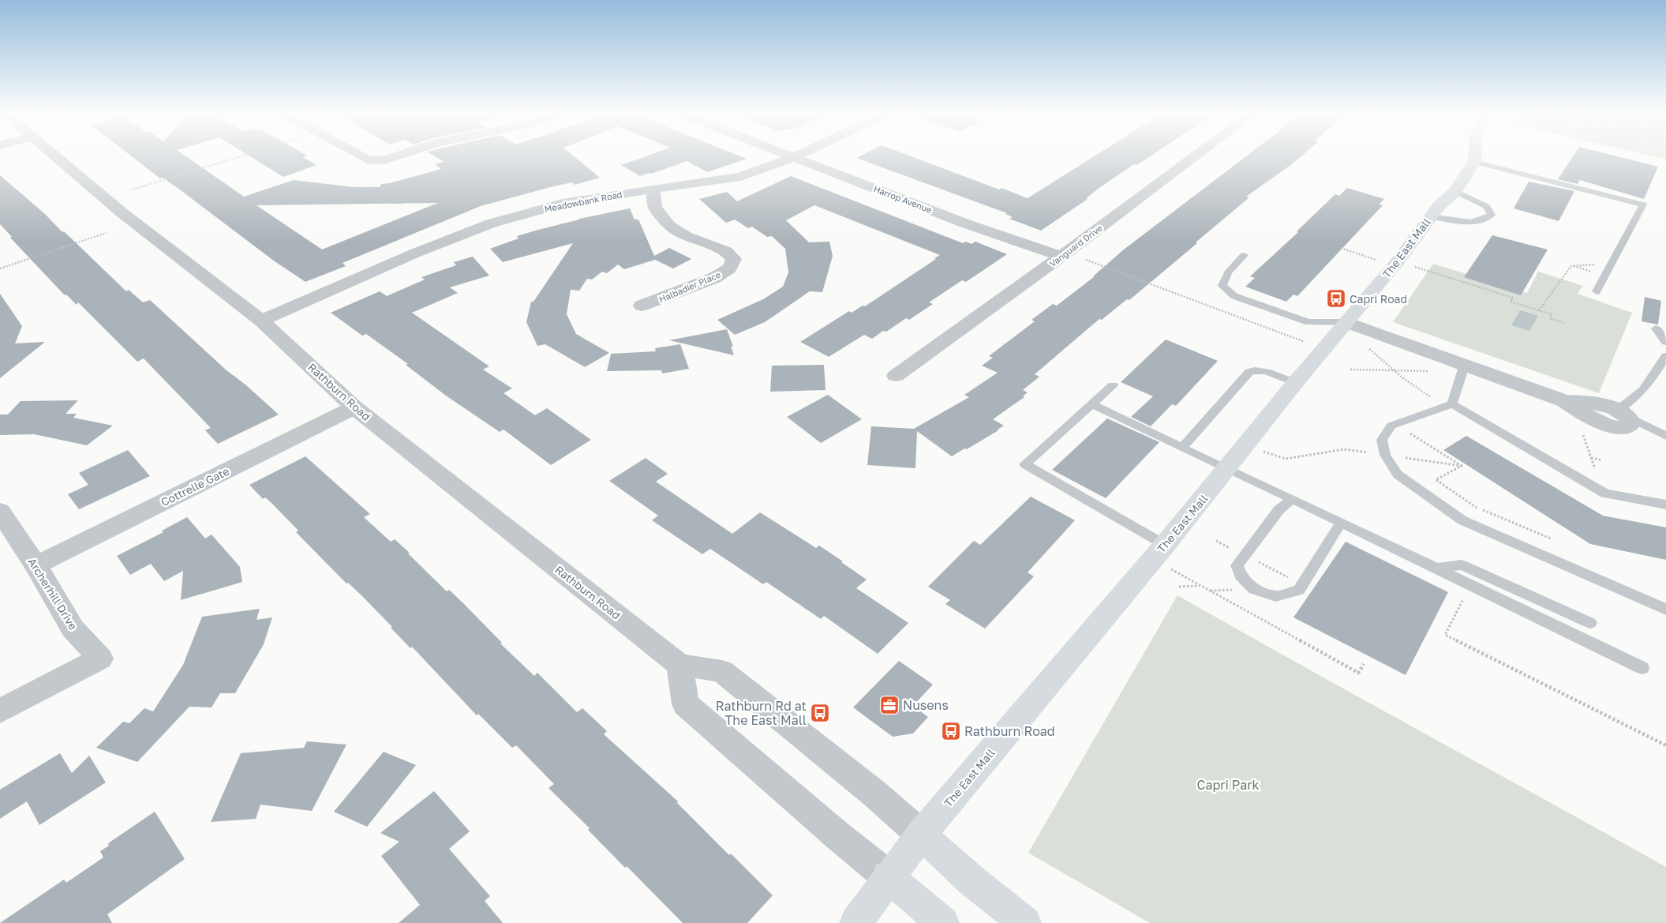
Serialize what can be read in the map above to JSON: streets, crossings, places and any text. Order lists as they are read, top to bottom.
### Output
{
  "streets": {
    "main road": ["The East Mall", "Rathburn Road"],
    "street": [
      "Harrop Avenue",
      "Meadowbank Road",
      "Vanguard Drive",
      "Halbadier Place",
      "Cottrelle Gate",
      "Archerhill Drive"
    ]
  },
  "crossings": [
    ["Harrop Avenue", "Meadowbank Road"],
    ["Harrop Avenue", "Vanguard Drive"],
    ["Meadowbank Road", "Halbadier Place"],
    ["Meadowbank Road", "Rathburn Road"],
    ["The East Mall", "Rathburn Road"],
    ["Rathburn Road", "Cottrelle Gate"],
    ["Cottrelle Gate", "Archerhill Drive"]
  ],
  "parks": ["Capri Park"],
  "places": {
    "bus stop": ["Capri Road", "Rathburn Rd at The East Mall", "Rathburn Road"],
    "office": ["Nusens"]
  }
}
